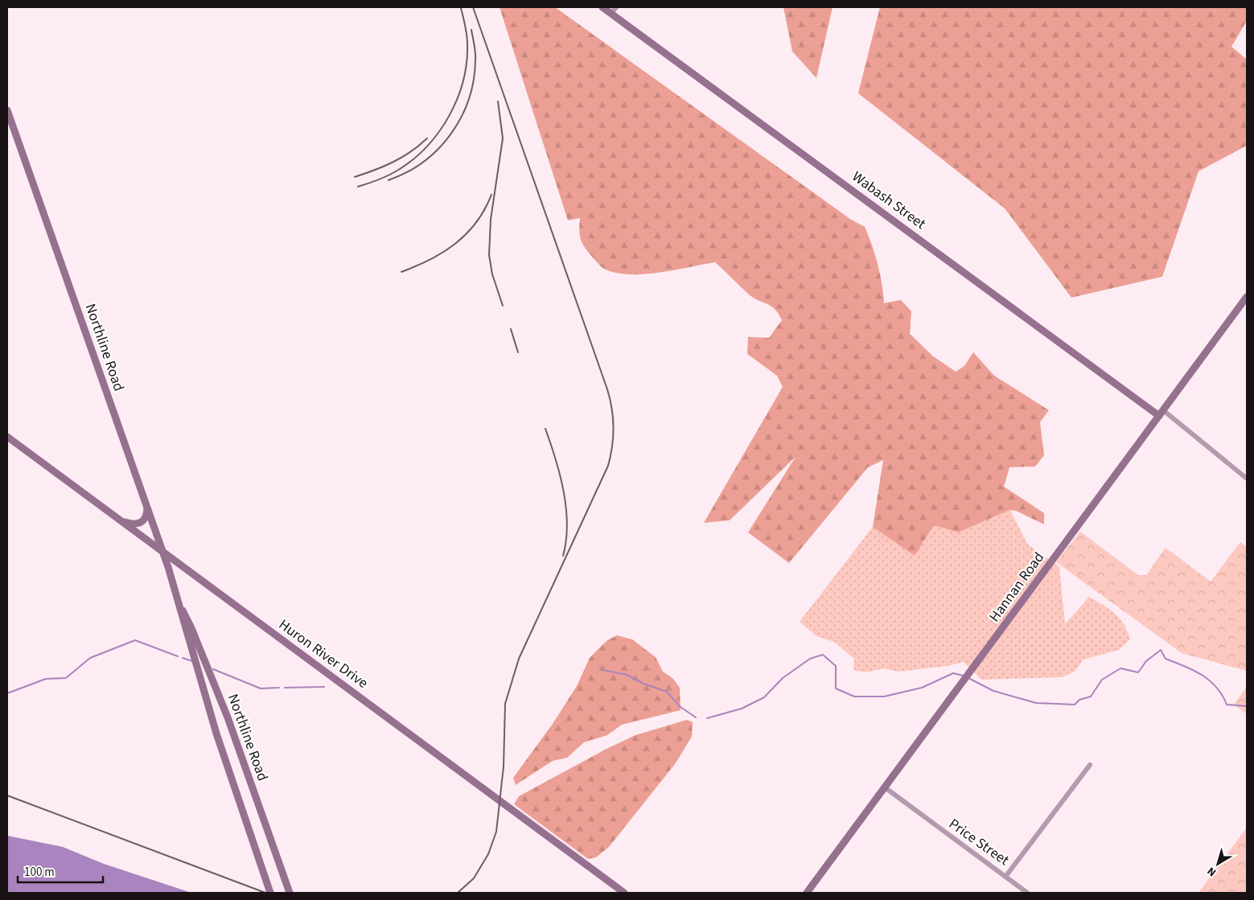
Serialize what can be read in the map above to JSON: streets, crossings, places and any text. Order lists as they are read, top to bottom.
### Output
{
  "streets": {
    "street": [
      "Wabash Street",
      "Northline Road",
      "Hannan Road",
      "Huron River Drive",
      "Price Street"
    ]
  },
  "crossings": [
    ["Wabash Street", "Hannan Road"],
    ["Northline Road", "Huron River Drive"],
    ["Hannan Road", "Price Street"]
  ],
  "scale_bar": "100 m",
  "north": "bottom left"
}
